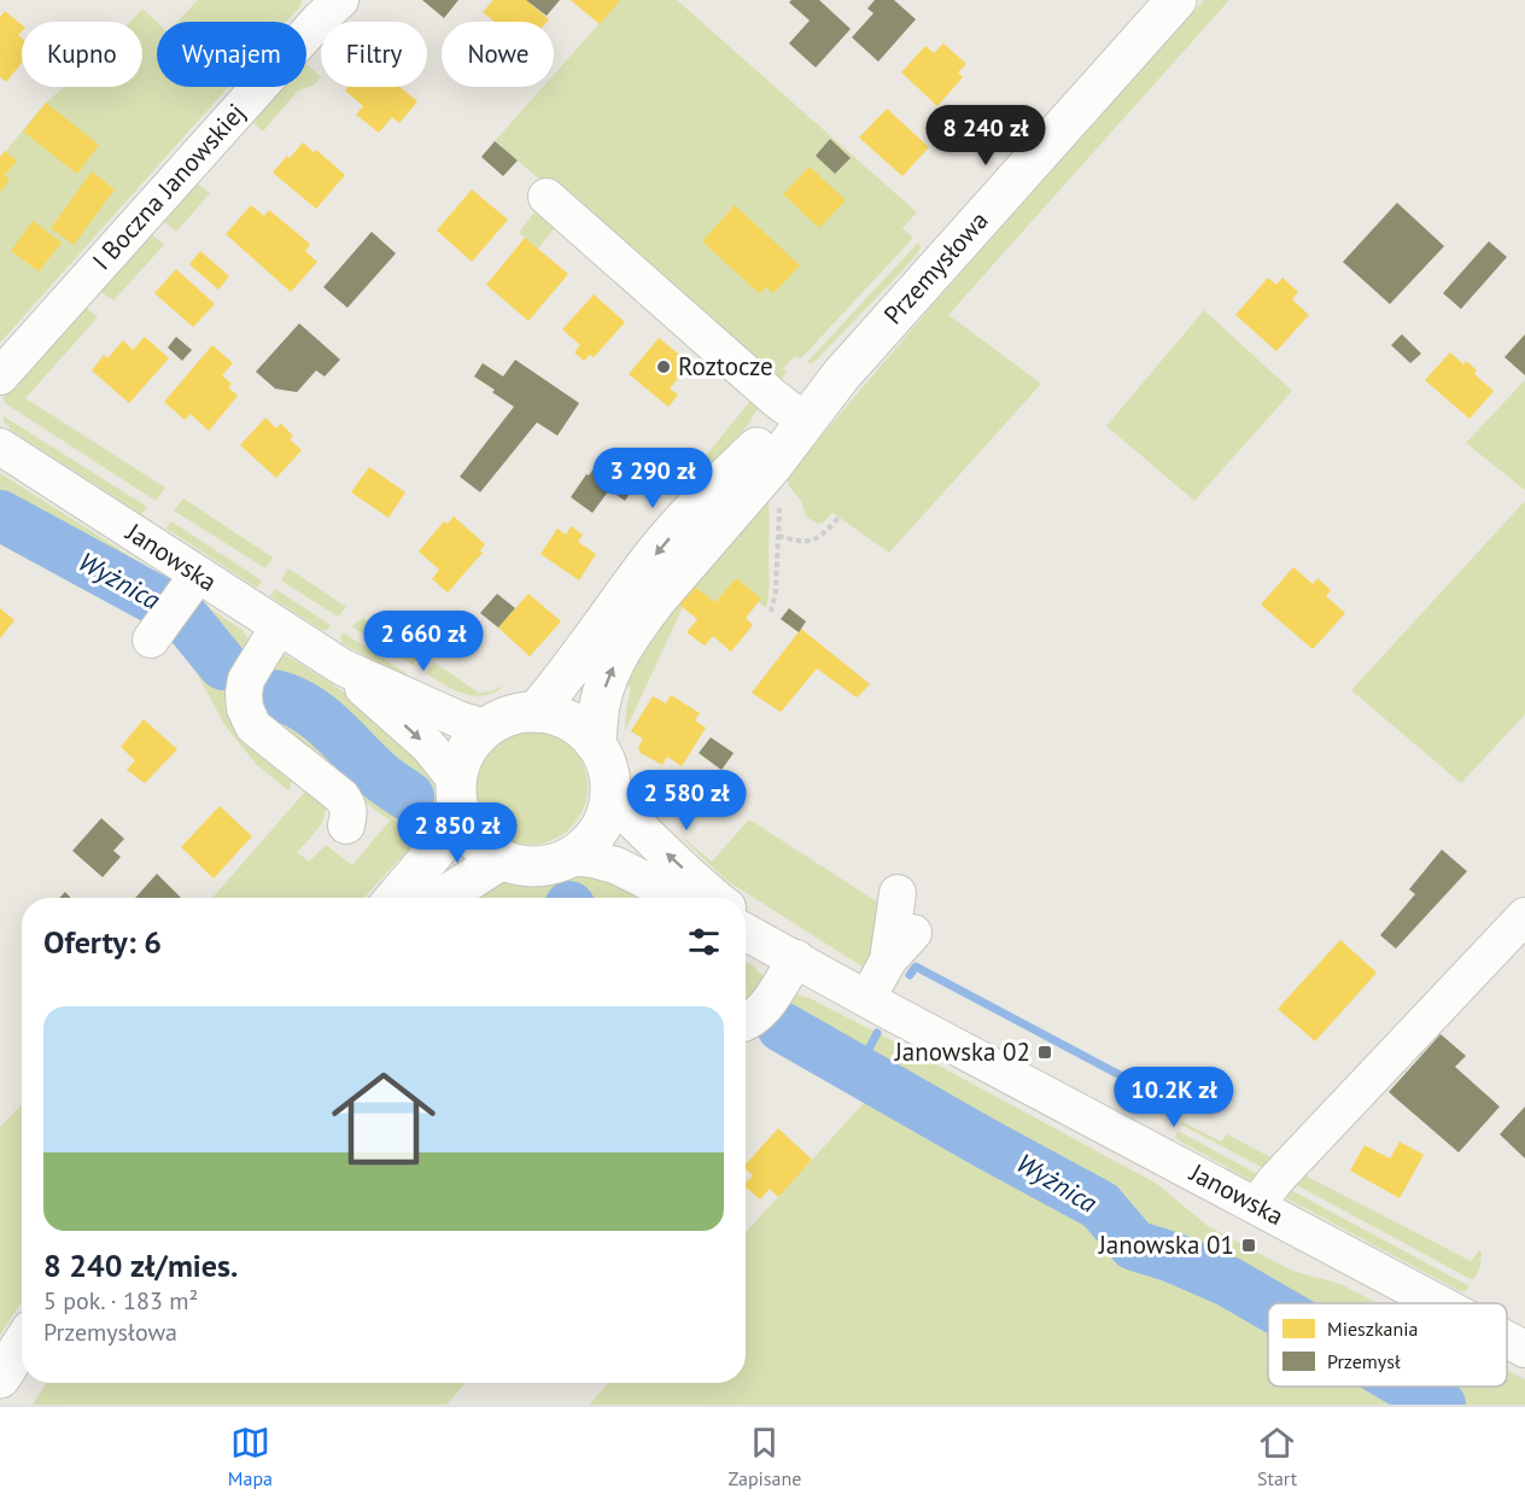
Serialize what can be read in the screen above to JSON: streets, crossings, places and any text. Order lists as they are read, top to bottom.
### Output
{
  "streets": {
    "main road": ["Przemysłowa"],
    "street": ["I Boczna Janowskiej", "Janowska"]
  },
  "crossings": [
    ["Przemysłowa", "Janowska"]
  ],
  "water": ["Wyżnica"],
  "places": {
    "other": ["Roztocze"],
    "transit": ["Janowska 02", "Janowska 01"]
  },
  "legend": ["Mieszkania", "Przemysł"],
  "page": {
    "chip": [
      "Kupno",
      "Wynajem",
      "Filtry",
      "Nowe"
    ],
    "price": [
      "8 240 zł",
      "3 290 zł",
      "2 660 zł",
      "2 580 zł",
      "2 850 zł",
      "10.2K zł"
    ],
    "heading": "Oferty: 6",
    "list": [
      {
        "name": "8 240 zł/mies.",
        "note": "5 pok. · 183 m² · Przemysłowa"
      }
    ],
    "tabs": ["Mapa", "Zapisane", "Start"]
  }
}
